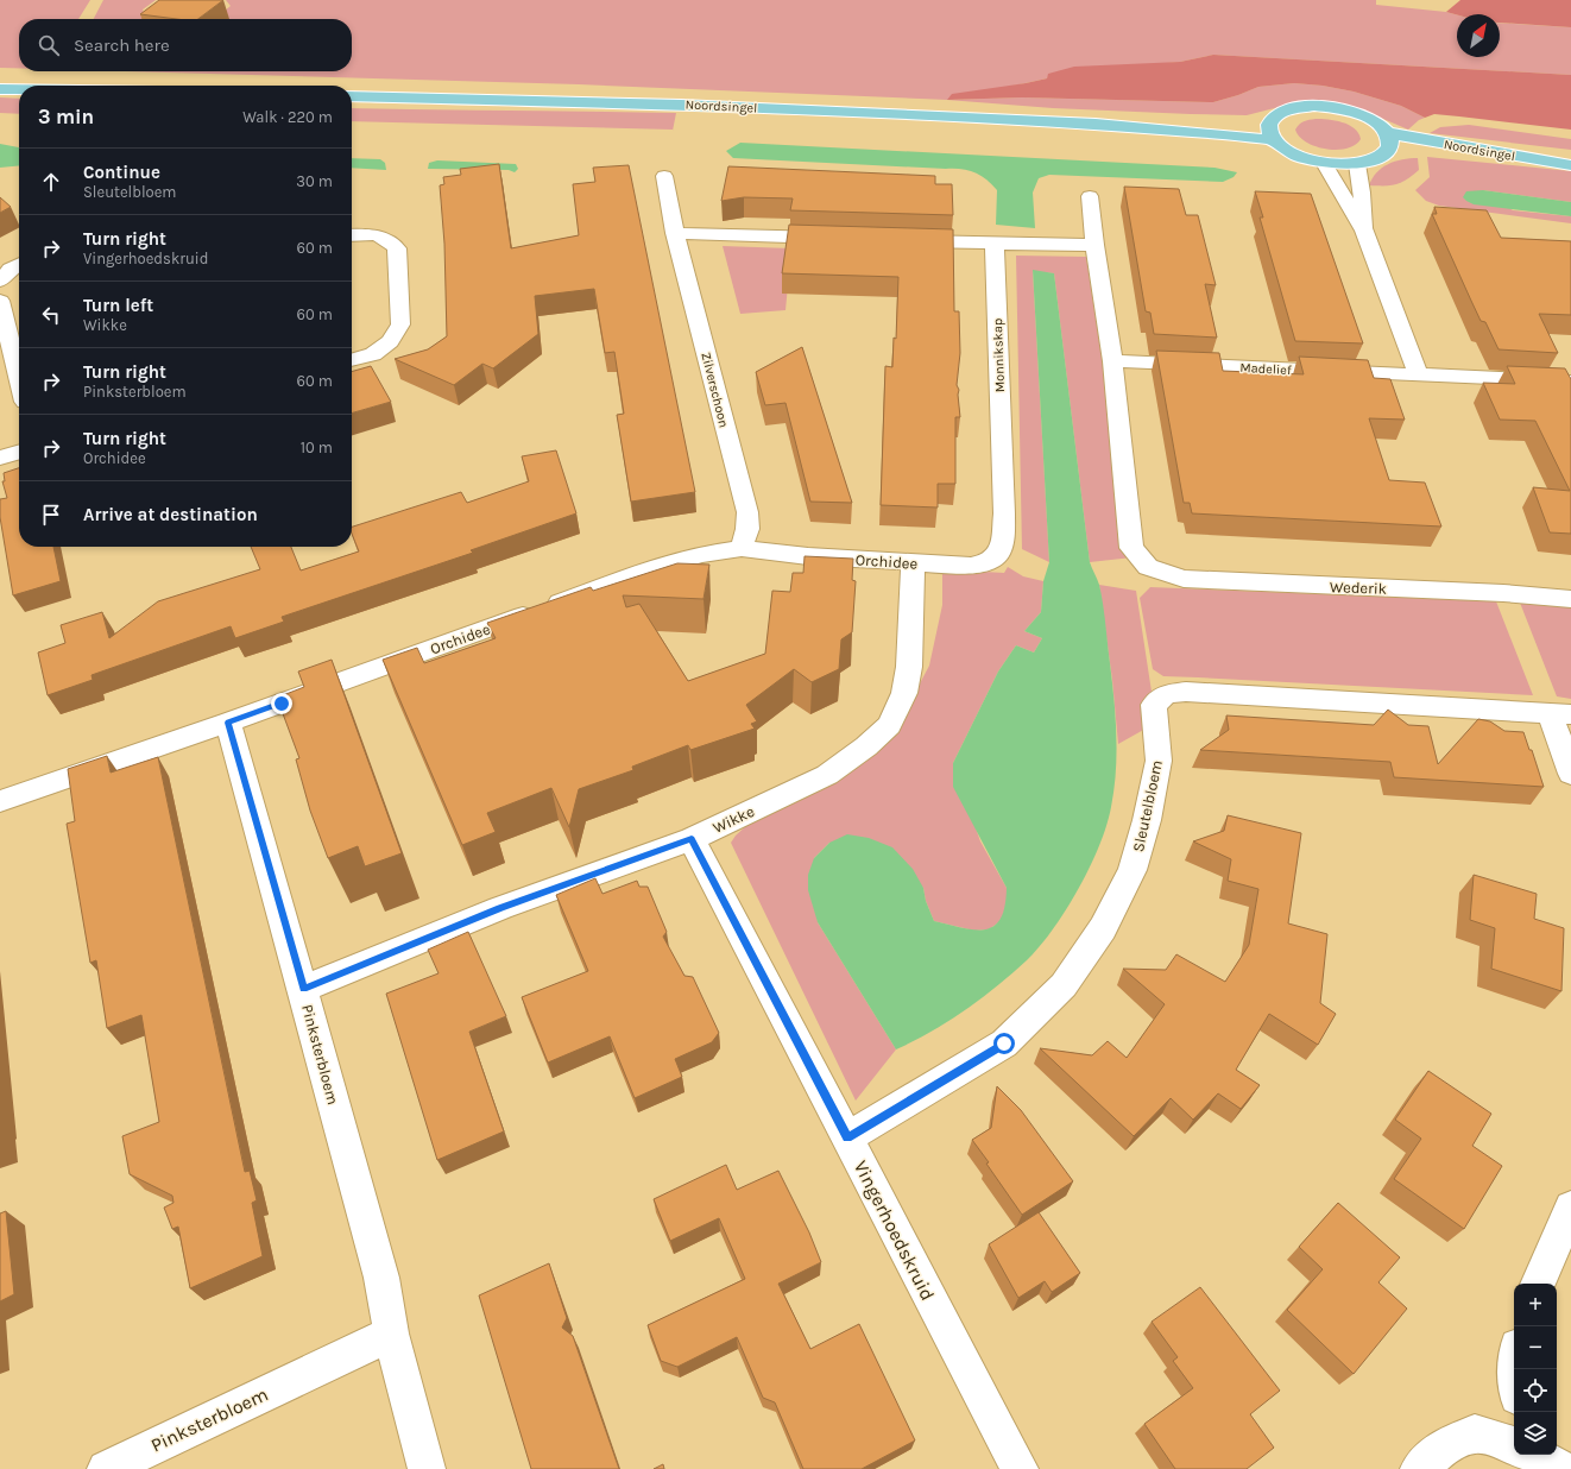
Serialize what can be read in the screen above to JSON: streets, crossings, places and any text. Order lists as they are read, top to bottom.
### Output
{
  "streets": {
    "main road": ["Noordsingel"],
    "street": [
      "Monnikskap",
      "Madelief",
      "Zilverschoon",
      "Orchidee",
      "Wederik",
      "Sleutelbloem",
      "Wikke",
      "Pinksterbloem",
      "Vingerhoedskruid"
    ]
  },
  "crossings": [
    ["Monnikskap", "Orchidee"],
    ["Madelief", "Wederik"],
    ["Zilverschoon", "Orchidee"],
    ["Orchidee", "Wikke"],
    ["Orchidee", "Pinksterbloem"],
    ["Sleutelbloem", "Vingerhoedskruid"],
    ["Wikke", "Pinksterbloem"],
    ["Wikke", "Vingerhoedskruid"]
  ],
  "north": "top right",
  "page": {
    "search": "Search here",
    "heading": ["3 min", "Walk · 220 m"],
    "list": [
      ["Continue", "Sleutelbloem", "30 m"],
      ["Turn right", "Vingerhoedskruid", "60 m"],
      ["Turn left", "Wikke", "60 m"],
      ["Turn right", "Pinksterbloem", "60 m"],
      ["Turn right", "Orchidee", "10 m"],
      "Arrive at destination"
    ],
    "map_buttons": ["+", "−"]
  }
}
